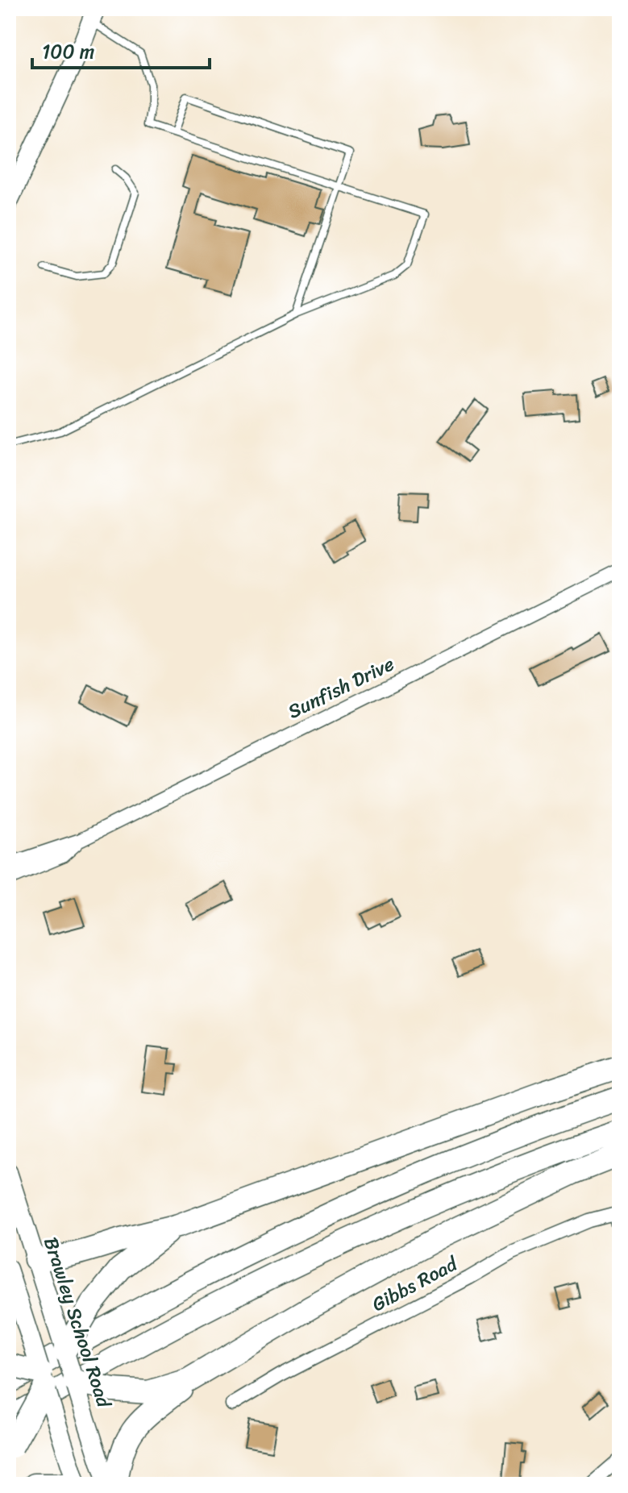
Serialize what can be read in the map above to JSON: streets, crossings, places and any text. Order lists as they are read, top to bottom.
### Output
{
  "streets": {
    "main road": ["Brawley School Road"],
    "street": ["Sunfish Drive", "Gibbs Road"]
  },
  "scale_bar": "100 m"
}
